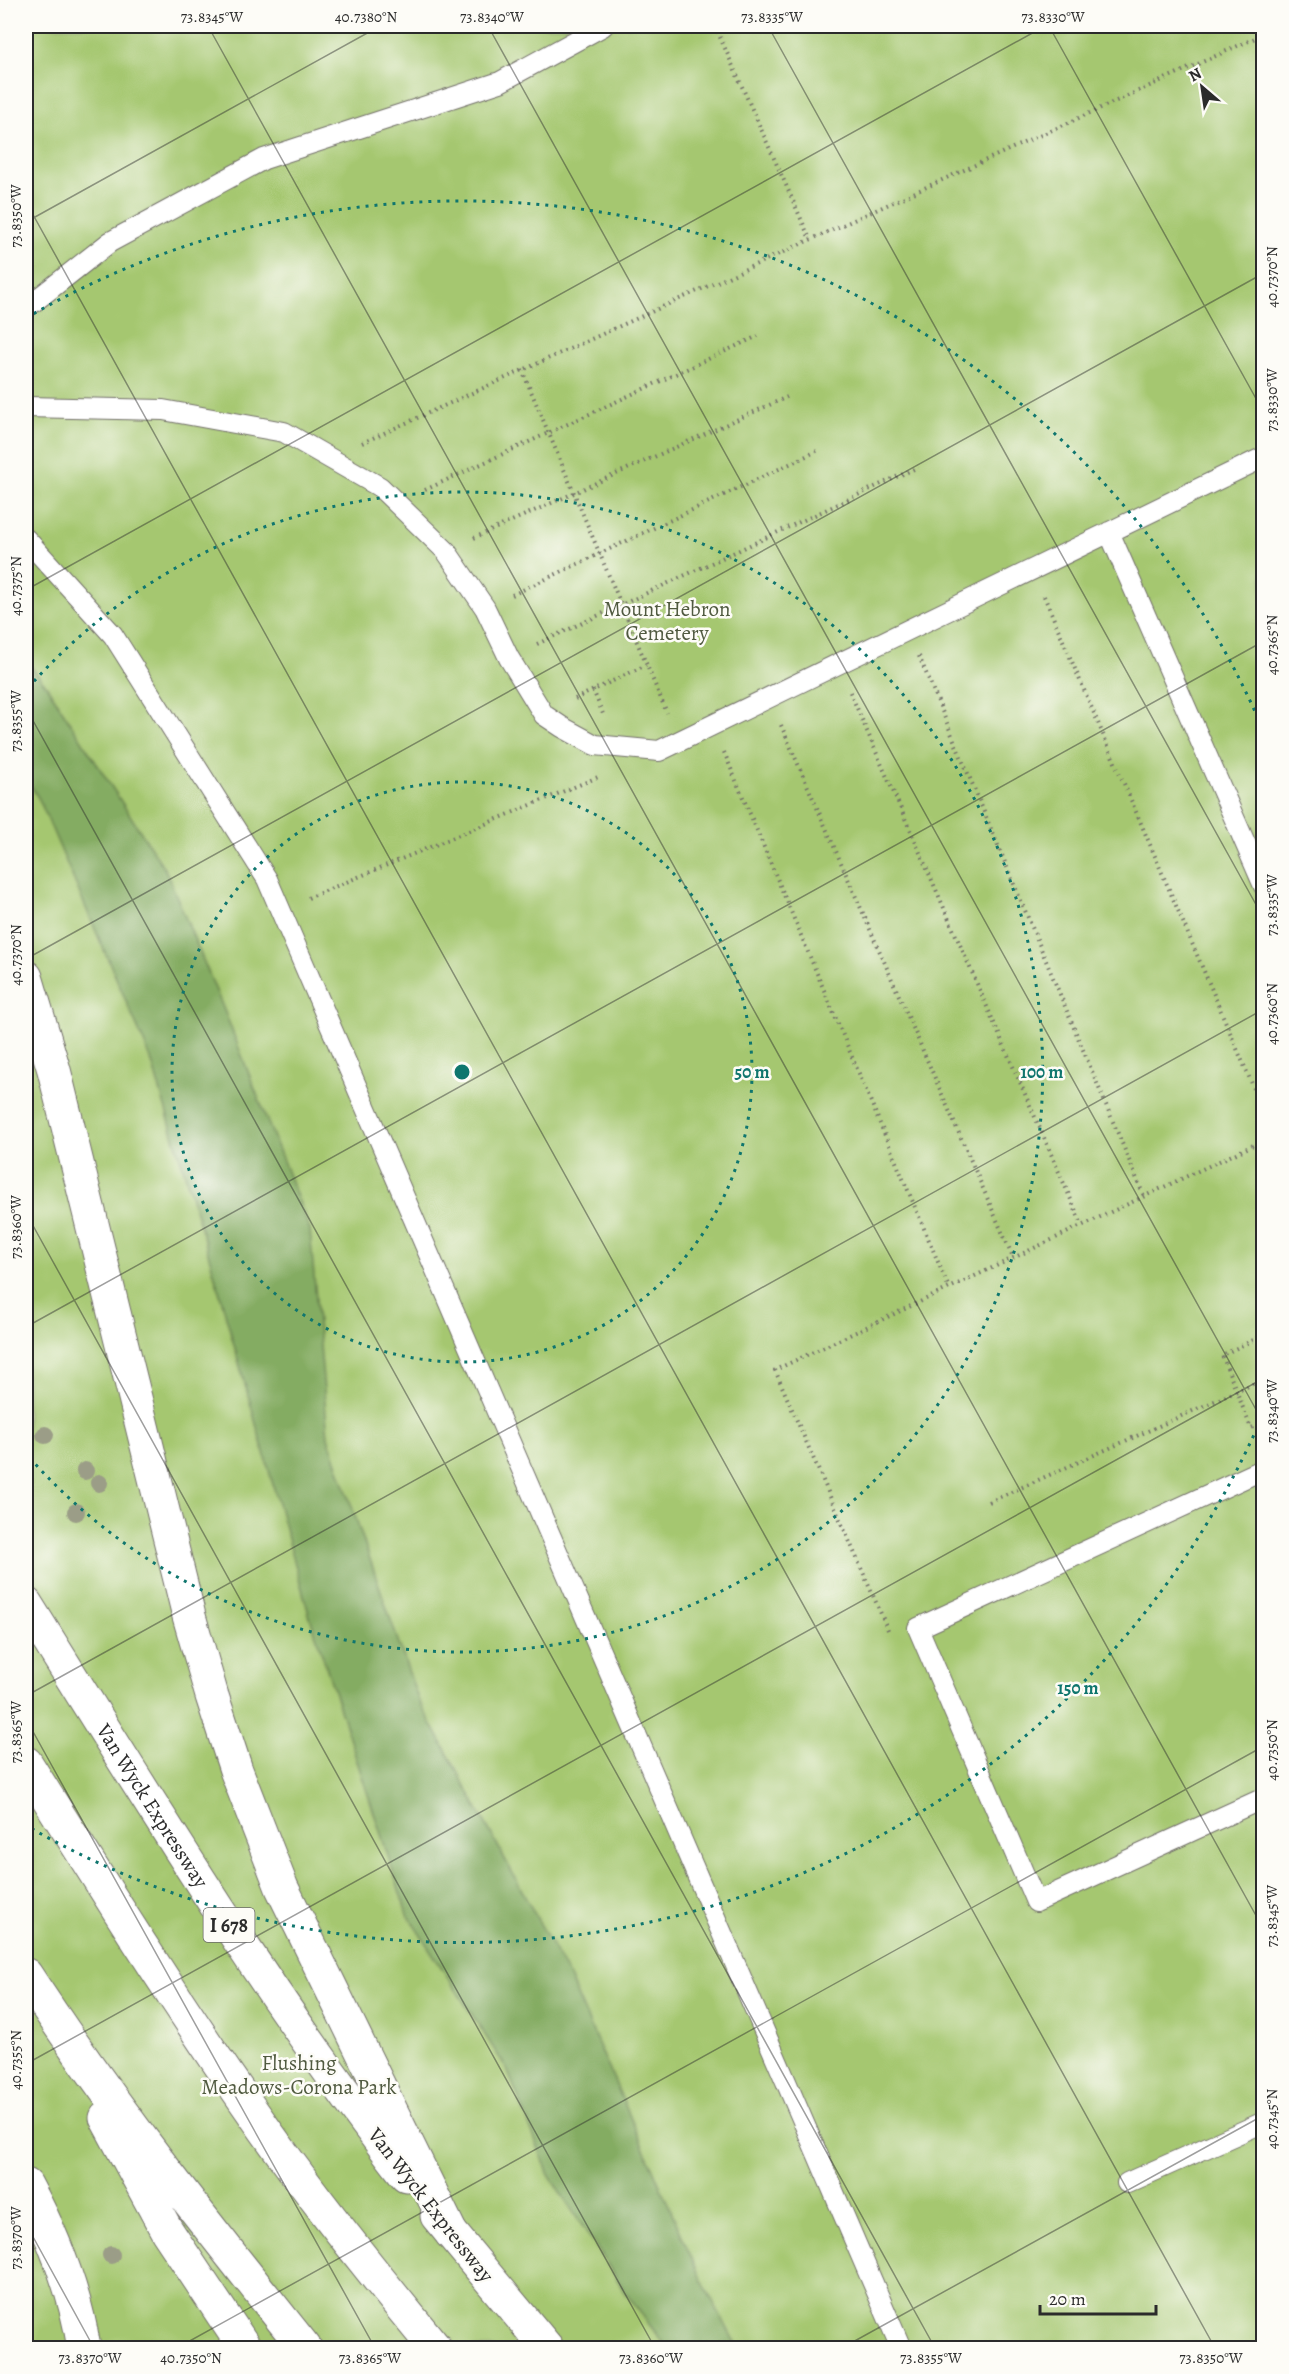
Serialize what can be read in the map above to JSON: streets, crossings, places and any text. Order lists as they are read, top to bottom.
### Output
{
  "streets": {
    "main road": ["Van Wyck Expressway", "I 678"]
  },
  "parks": ["Mount Hebron Cemetery", "Flushing Meadows-Corona Park"],
  "scale_bar": "20 m",
  "north": "top left",
  "coordinates": [
    "73.8345°W",
    "40.7380°N",
    "73.8340°W",
    "73.8335°W",
    "73.8330°W",
    "73.8350°W",
    "40.7370°N",
    "40.7375°N",
    "40.7365°N",
    "73.8355°W",
    "40.7360°N",
    "73.8360°W",
    "73.8365°W",
    "40.7350°N",
    "40.7355°N",
    "40.7345°N",
    "73.8370°W"
  ],
  "rings": ["50 m", "100 m", "150 m"]
}
